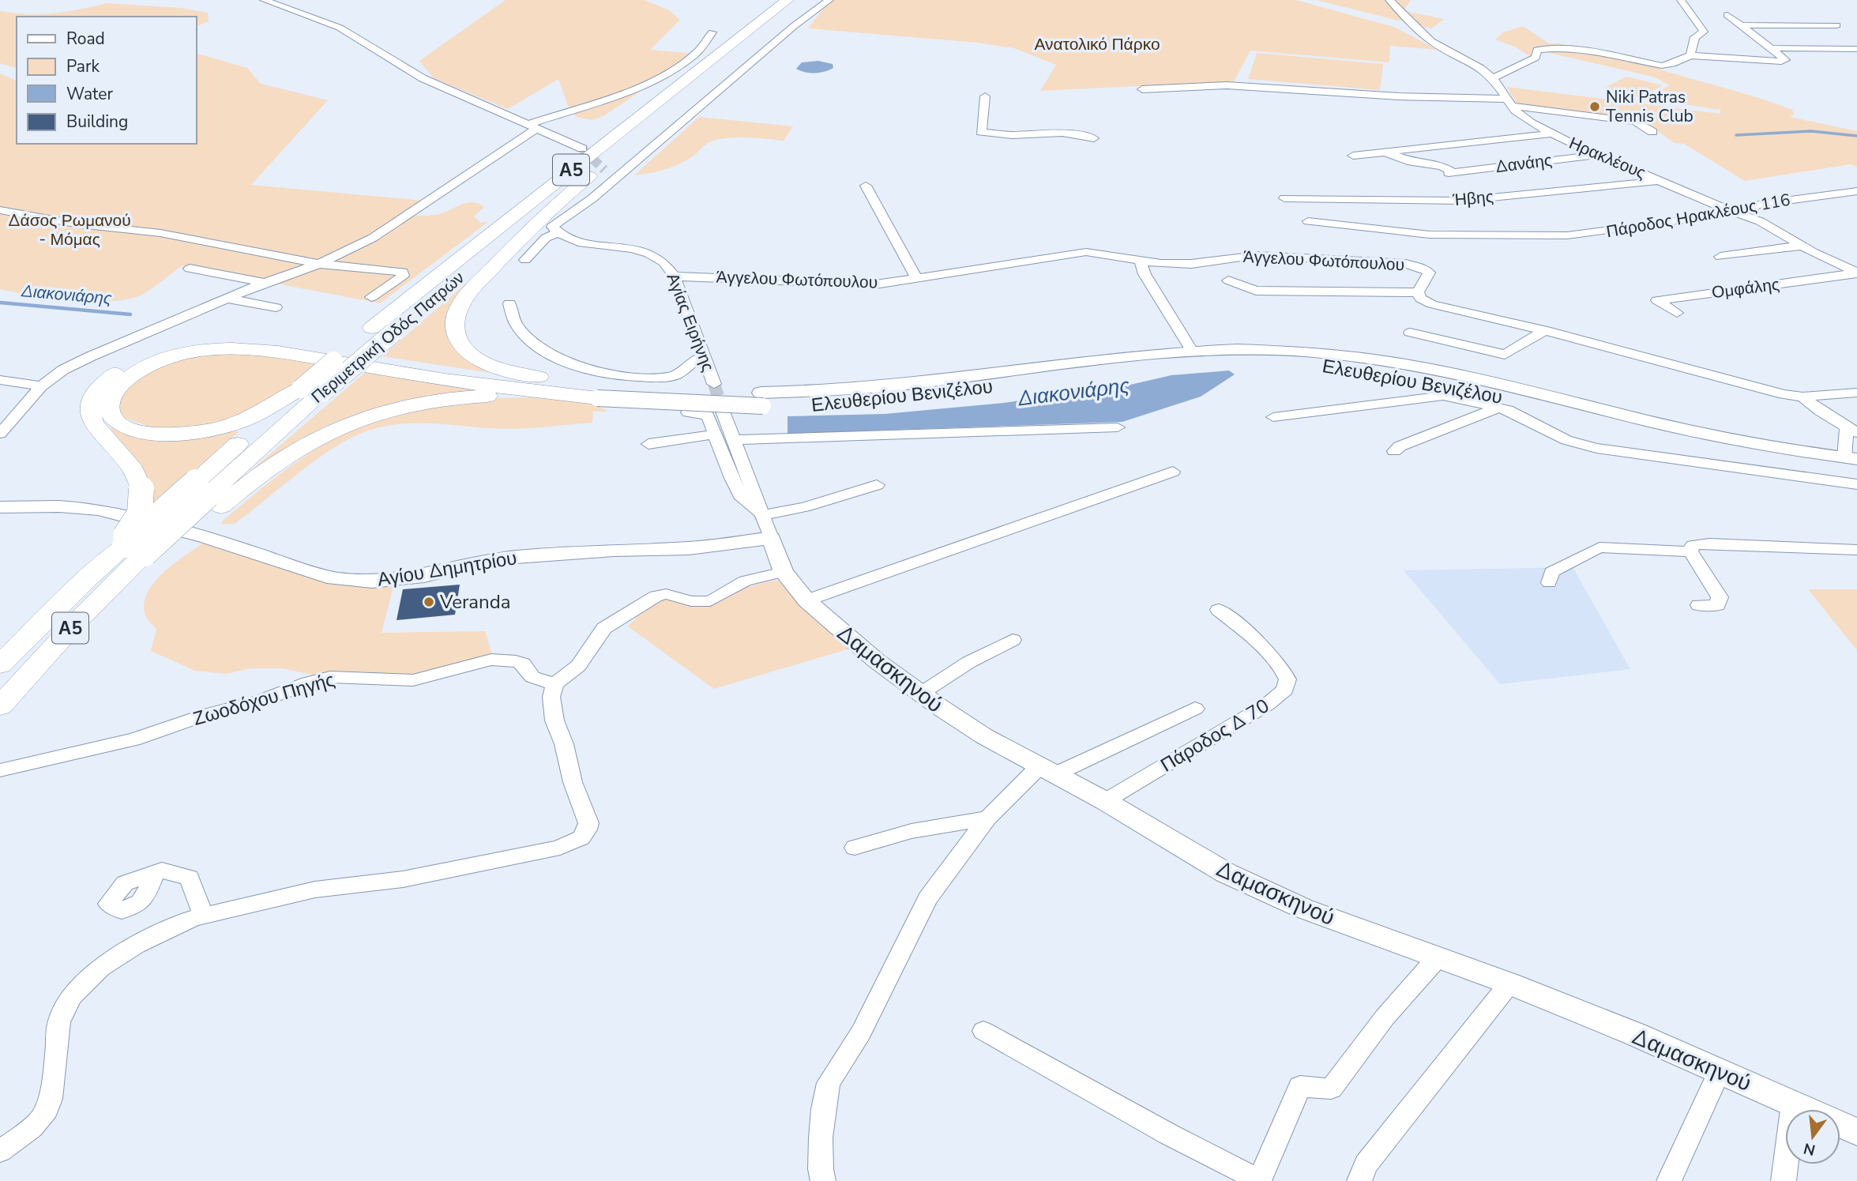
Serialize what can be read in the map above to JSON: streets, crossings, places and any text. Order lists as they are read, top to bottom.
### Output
{
  "streets": {
    "highway": ["Α5", "Περιμετρική Οδός Πατρών"],
    "main road": ["Ελευθερίου Βενιζέλου", "Αγίου Δημητρίου", "Δαμασκηνού"],
    "street": [
      "Ηρακλέους",
      "Δανάης",
      "Ήβης",
      "Πάροδος Ηρακλέους 116",
      "Άγγελου Φωτόπουλου",
      "Ομφάλης",
      "Αγίας Ειρήνης",
      "Ζωοδόχου Πηγής",
      "Πάροδος Δ 70"
    ]
  },
  "crossings": [
    ["Ηρακλέους", "Δανάης"],
    ["Ηρακλέους", "Ήβης"],
    ["Ηρακλέους", "Πάροδος Ηρακλέους 116"],
    ["Ηρακλέους", "Ομφάλης"],
    ["Άγγελου Φωτόπουλου", "Αγίας Ειρήνης"],
    ["Αγίου Δημητρίου", "Δαμασκηνού"],
    ["Δαμασκηνού", "Πάροδος Δ 70"]
  ],
  "water": ["Διακονιάρης"],
  "parks": ["Ανατολικό Πάρκο", "Δάσος Ρωμανού - Μόμας"],
  "places": ["Niki Patras Tennis Club", "Veranda"],
  "legend": [
    "Road",
    "Park",
    "Water",
    "Building"
  ],
  "north": "bottom"
}
